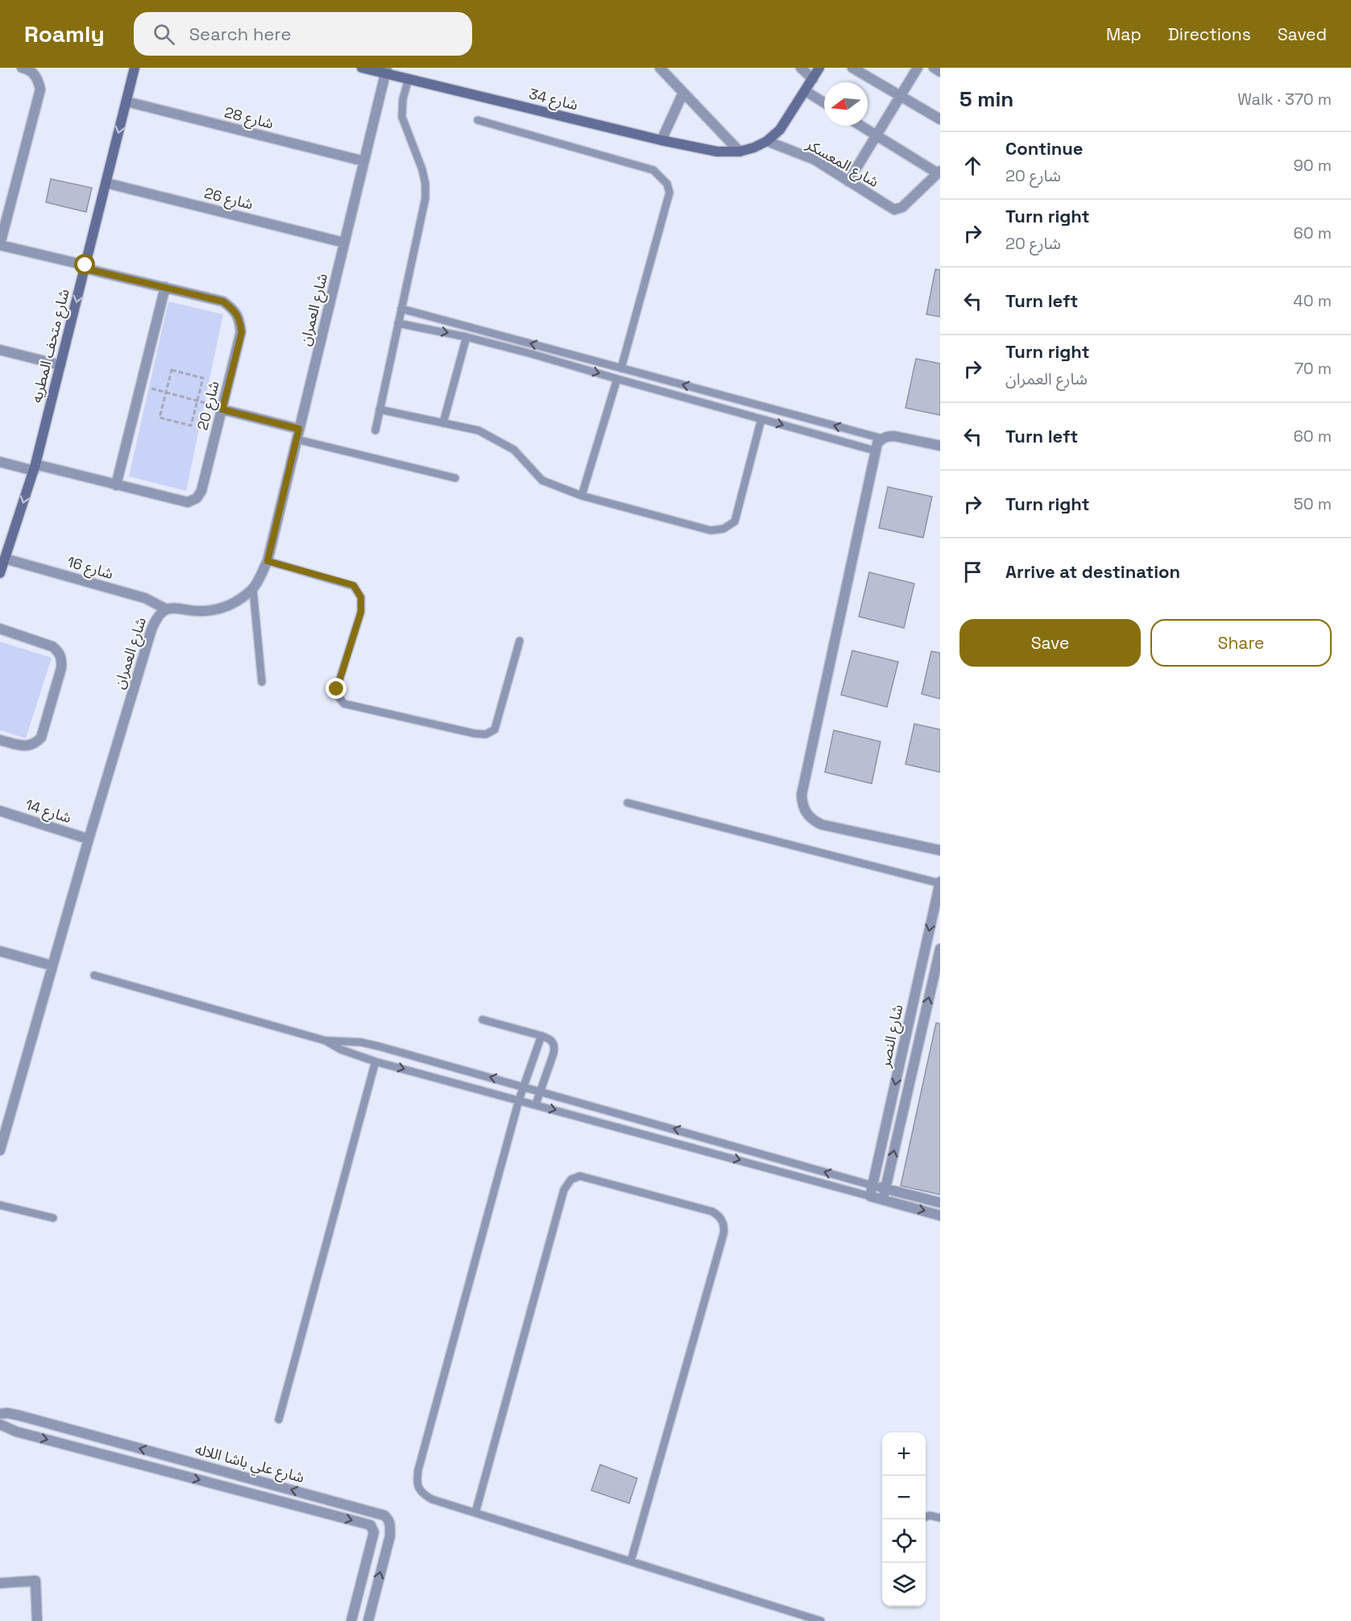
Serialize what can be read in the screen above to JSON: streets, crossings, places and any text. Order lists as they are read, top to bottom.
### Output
{
  "streets": {
    "street": [
      "شارع 34",
      "شارع 28",
      "شارع المعسكر",
      "شارع 26",
      "شارع العمران",
      "شارع متحف المطريه",
      "شارع 20",
      "شارع 16",
      "شارع 14",
      "شارع النصر",
      "شارع علي باشا اللاله"
    ]
  },
  "crossings": [
    ["شارع 34", "شارع العمران"],
    ["شارع 28", "شارع العمران"],
    ["شارع 28", "شارع متحف المطريه"],
    ["شارع 26", "شارع العمران"],
    ["شارع 26", "شارع متحف المطريه"],
    ["شارع العمران", "شارع 16"],
    ["شارع العمران", "شارع 14"],
    ["شارع متحف المطريه", "شارع 20"],
    ["شارع متحف المطريه", "شارع 16"]
  ],
  "north": "left",
  "page": {
    "header": "Roamly",
    "search": "Search here",
    "nav": ["Map", "Directions", "Saved"],
    "heading": ["5 min", "Walk · 370 m"],
    "list": [
      ["Continue", "شارع 20", "90 m"],
      ["Turn right", "شارع 20", "60 m"],
      ["Turn left", "40 m"],
      ["Turn right", "شارع العمران", "70 m"],
      ["Turn left", "60 m"],
      ["Turn right", "50 m"],
      "Arrive at destination"
    ],
    "buttons": ["Save", "Share"],
    "map_buttons": ["+", "−"]
  }
}
